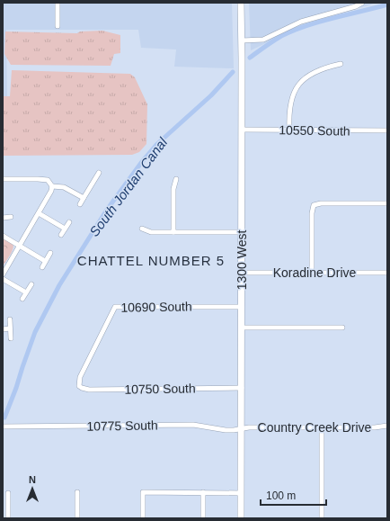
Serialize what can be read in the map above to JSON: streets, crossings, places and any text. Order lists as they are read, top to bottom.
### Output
{
  "streets": {
    "street": [
      "10550 South",
      "1300 West",
      "Koradine Drive",
      "10690 South",
      "10750 South",
      "10775 South",
      "Country Creek Drive"
    ]
  },
  "crossings": [
    ["10550 South", "1300 West"],
    ["1300 West", "Koradine Drive"],
    ["1300 West", "10690 South"],
    ["1300 West", "10750 South"],
    ["1300 West", "10775 South"],
    ["1300 West", "Country Creek Drive"],
    ["10690 South", "10750 South"],
    ["10775 South", "Country Creek Drive"]
  ],
  "districts": ["CHATTEL NUMBER 5"],
  "water": ["South Jordan Canal"],
  "scale_bar": "100 m",
  "north": "top"
}
